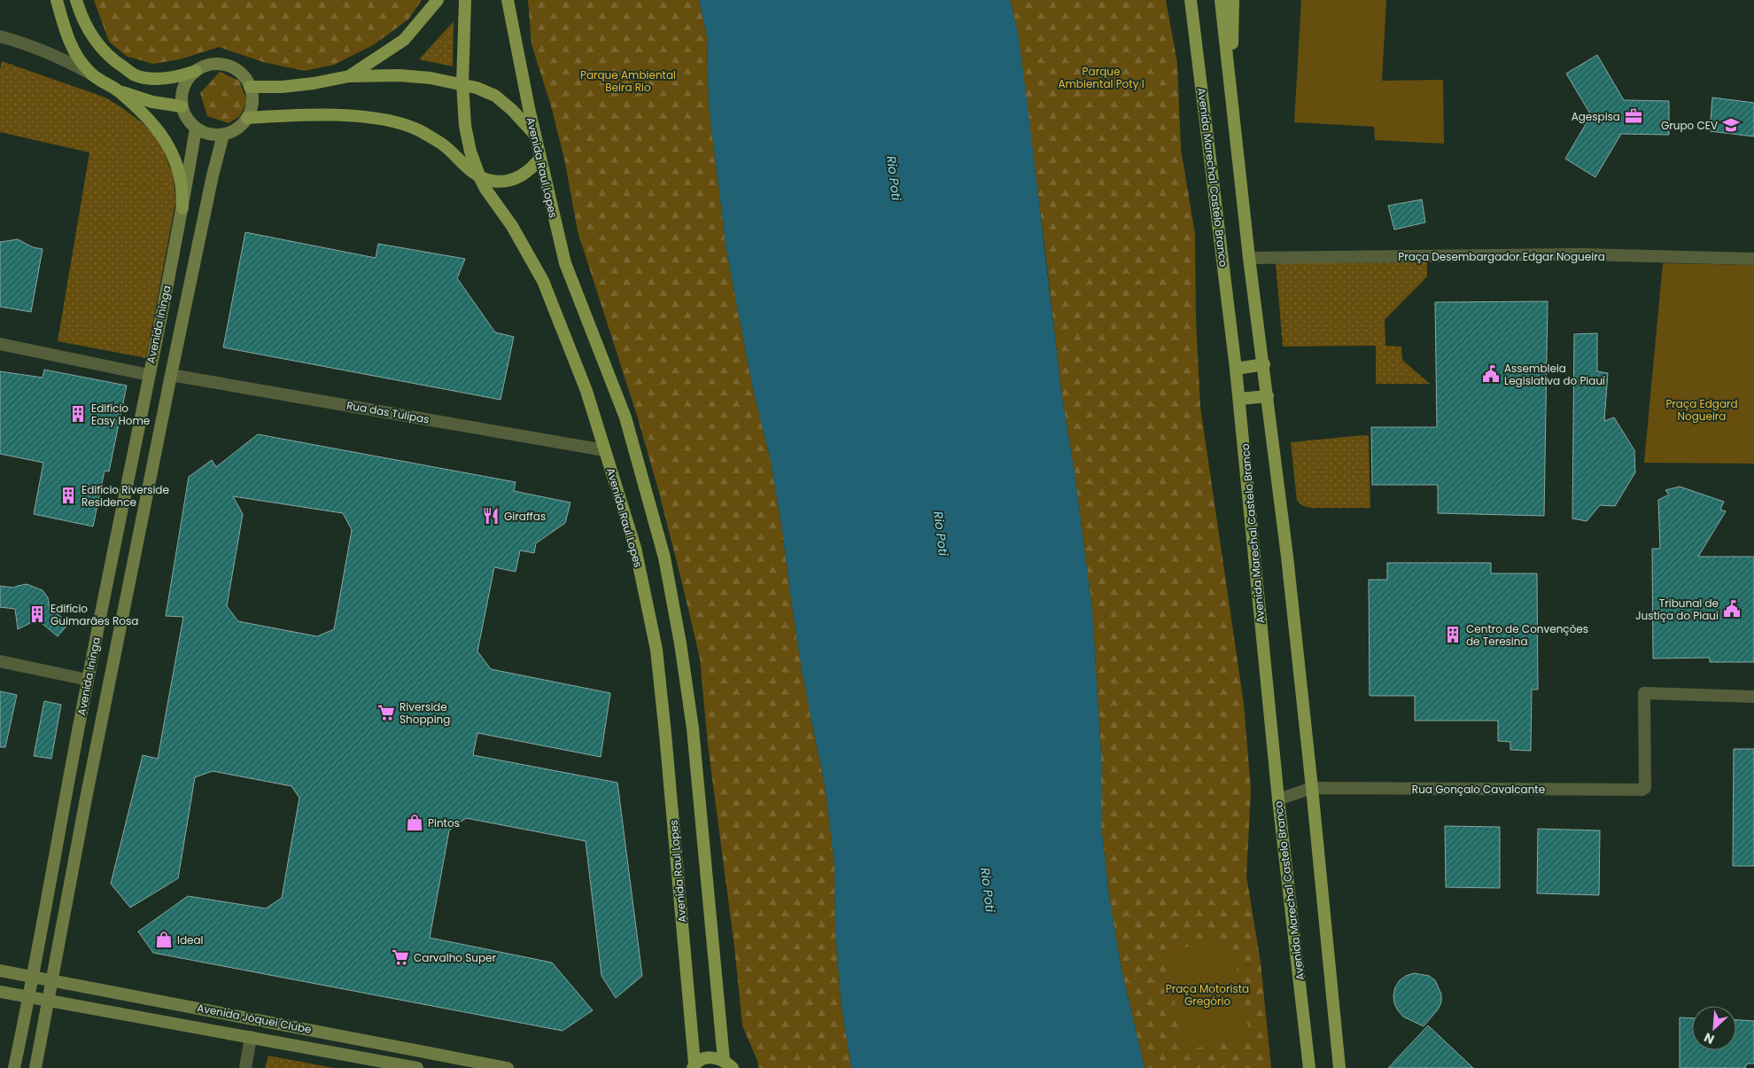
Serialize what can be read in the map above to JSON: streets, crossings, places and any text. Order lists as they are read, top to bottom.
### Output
{
  "streets": {
    "main road": [
      "Avenida Raul Lopes",
      "Avenida Marechal Castelo Branco",
      "Avenida Ininga",
      "Avenida Jóquei Clube"
    ],
    "street": ["Praça Desembargador Edgar Nogueira", "Rua das Tulipas", "Rua Gonçalo Cavalcante"]
  },
  "crossings": [
    ["Avenida Raul Lopes", "Rua das Tulipas"],
    ["Avenida Marechal Castelo Branco", "Rua Gonçalo Cavalcante"],
    ["Avenida Ininga", "Rua das Tulipas"],
    ["Avenida Ininga", "Avenida Jóquei Clube"]
  ],
  "water": ["Rio Poti"],
  "parks": [
    "Parque Ambiental Poty I",
    "Parque Ambiental Beira Rio",
    "Praça Edgard Nogueira",
    "Praça Motorista Gregório"
  ],
  "places": {
    "office": ["Agespisa"],
    "school or university": ["Grupo CEV"],
    "public building": ["Assembleia Legislativa do Piauí", "Tribunal de Justiça do Piauí"],
    "building": [
      "Edifício Easy Home",
      "Edifício Riverside Residence",
      "Edifício Guimarães Rosa",
      "Centro de Convenções de Teresina"
    ],
    "restaurant": ["Giraffas"],
    "supermarket": ["Riverside Shopping", "Carvalho Super"],
    "shop": ["Pintos", "Ideal"]
  },
  "north": "bottom left"
}
